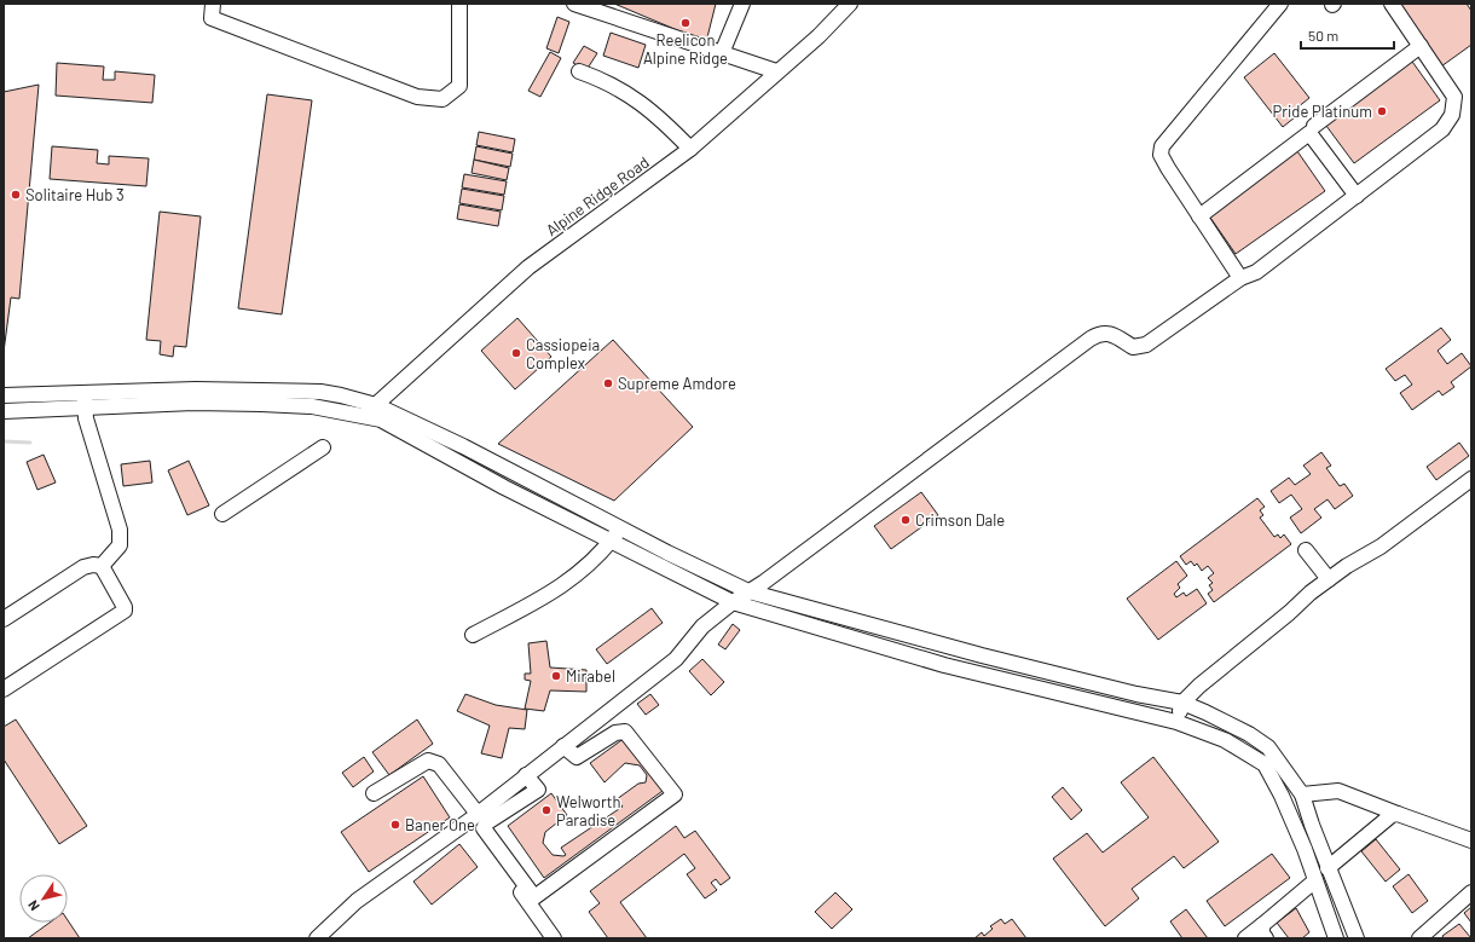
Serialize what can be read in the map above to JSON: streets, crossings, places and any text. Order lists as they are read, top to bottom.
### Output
{
  "streets": {
    "street": ["Alpine Ridge Road"]
  },
  "places": [
    "Reelicon Alpine Ridge",
    "Pride Platinum",
    "Solitaire Hub 3",
    "Cassiopeia Complex",
    "Supreme Amdore",
    "Crimson Dale",
    "Mirabel",
    "Welworth Paradise",
    "Baner One"
  ],
  "scale_bar": "50 m",
  "north": "bottom left"
}
